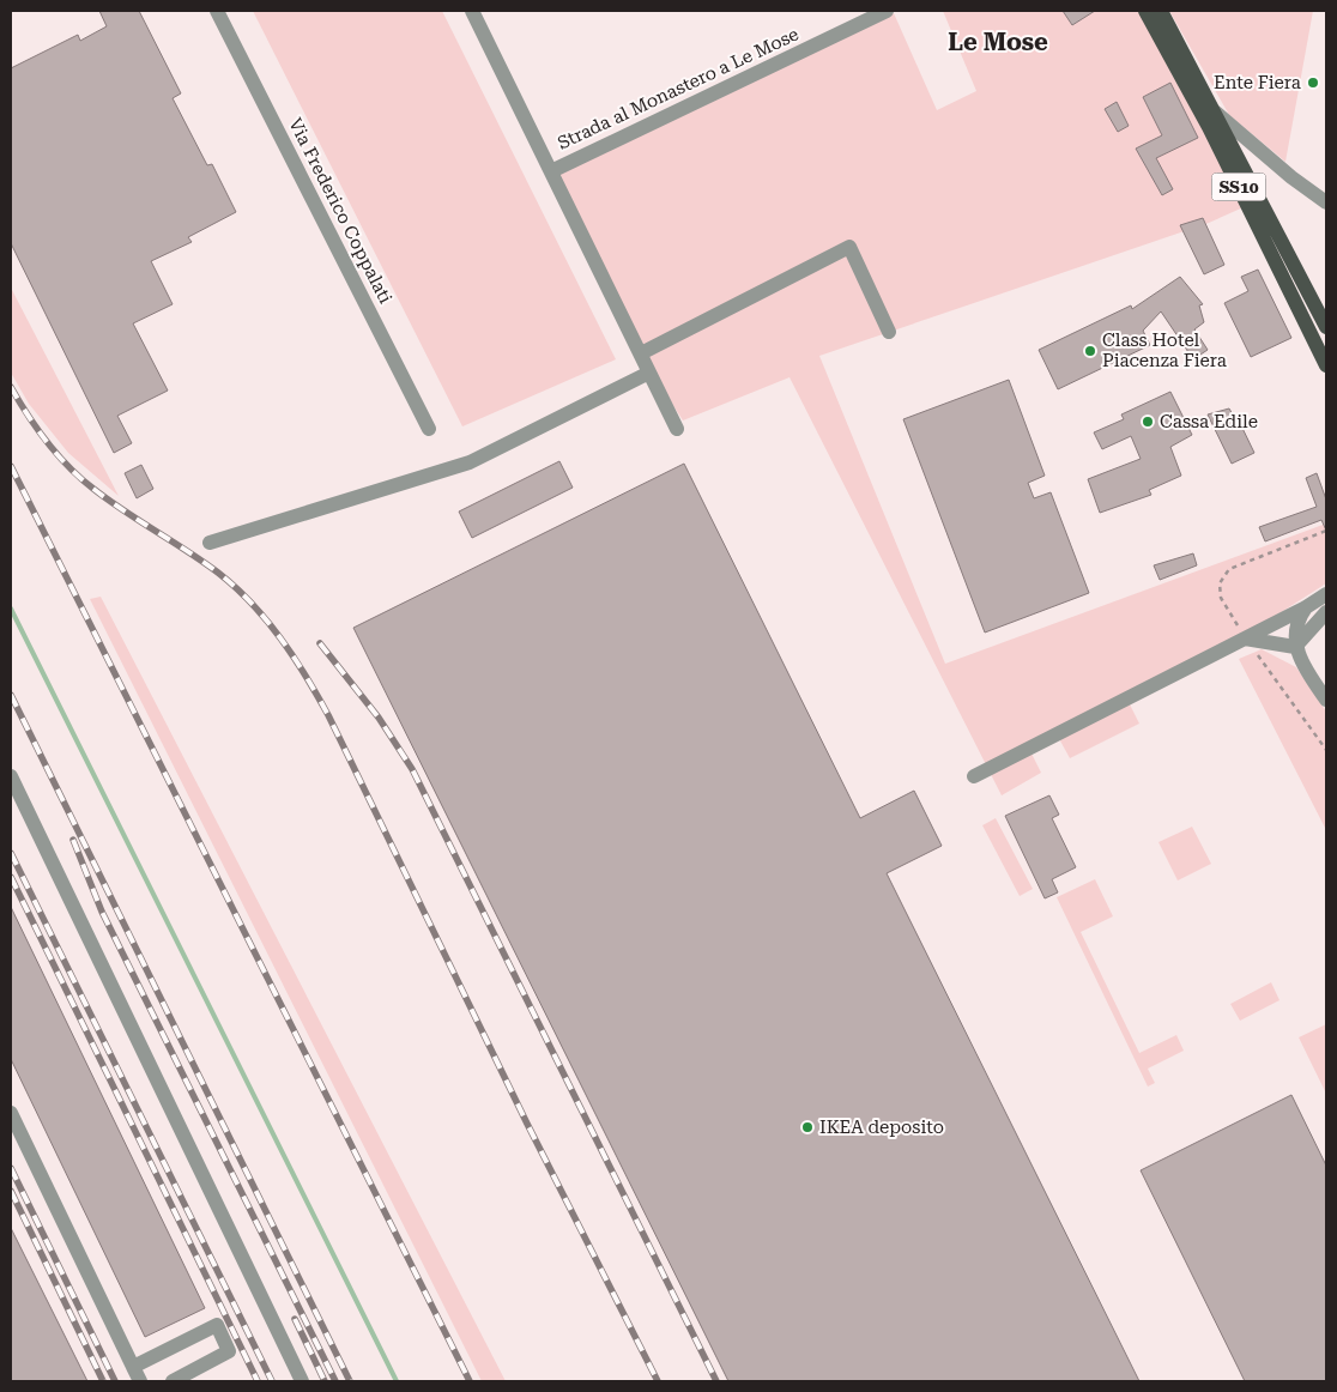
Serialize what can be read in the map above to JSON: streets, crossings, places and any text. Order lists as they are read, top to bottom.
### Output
{
  "streets": {
    "main road": ["SS10"],
    "street": ["Strada al Monastero a Le Mose", "Via Frederico Coppalati"]
  },
  "districts": ["Le Mose"],
  "places": [
    "Ente Fiera",
    "Class Hotel Piacenza Fiera",
    "Cassa Edile",
    "IKEA deposito"
  ]
}
